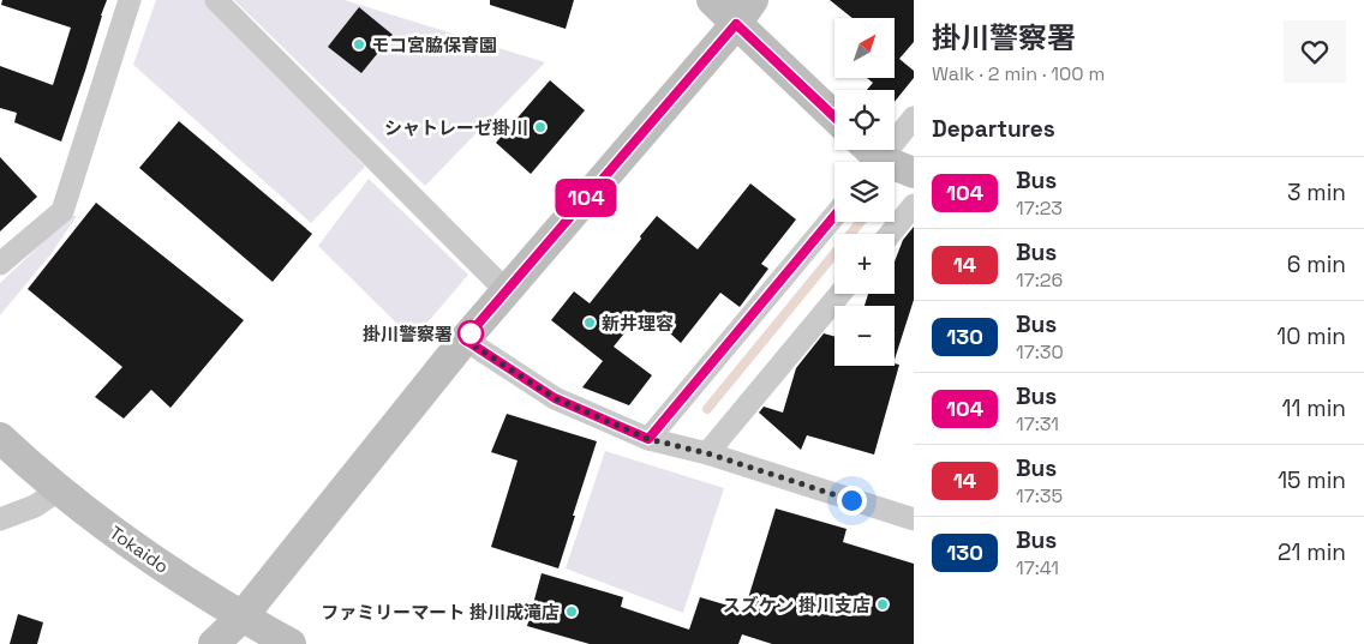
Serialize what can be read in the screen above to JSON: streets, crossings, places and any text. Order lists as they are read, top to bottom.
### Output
{
  "streets": {
    "street": ["Tokaido"]
  },
  "places": [
    "モコ宮脇保育園",
    "シャトレーゼ掛川",
    "新井理容",
    "掛川警察署",
    "スズケン 掛川支店",
    "ファミリーマート 掛川成滝店"
  ],
  "lines": ["bus line 104"],
  "north": "top right",
  "page": {
    "on_map": "104",
    "heading": [
      ["掛川警察署", "Walk · 2 min · 100 m"],
      "Departures"
    ],
    "map_buttons": ["+", "−"],
    "list": [
      {
        "mark": "104",
        "name": "Bus",
        "note": "17:23",
        "value": "3 min"
      },
      {
        "mark": "14",
        "name": "Bus",
        "note": "17:26",
        "value": "6 min"
      },
      {
        "mark": "130",
        "name": "Bus",
        "note": "17:30",
        "value": "10 min"
      },
      {
        "mark": "104",
        "name": "Bus",
        "note": "17:31",
        "value": "11 min"
      },
      {
        "mark": "14",
        "name": "Bus",
        "note": "17:35",
        "value": "15 min"
      },
      {
        "mark": "130",
        "name": "Bus",
        "note": "17:41",
        "value": "21 min"
      }
    ]
  }
}
